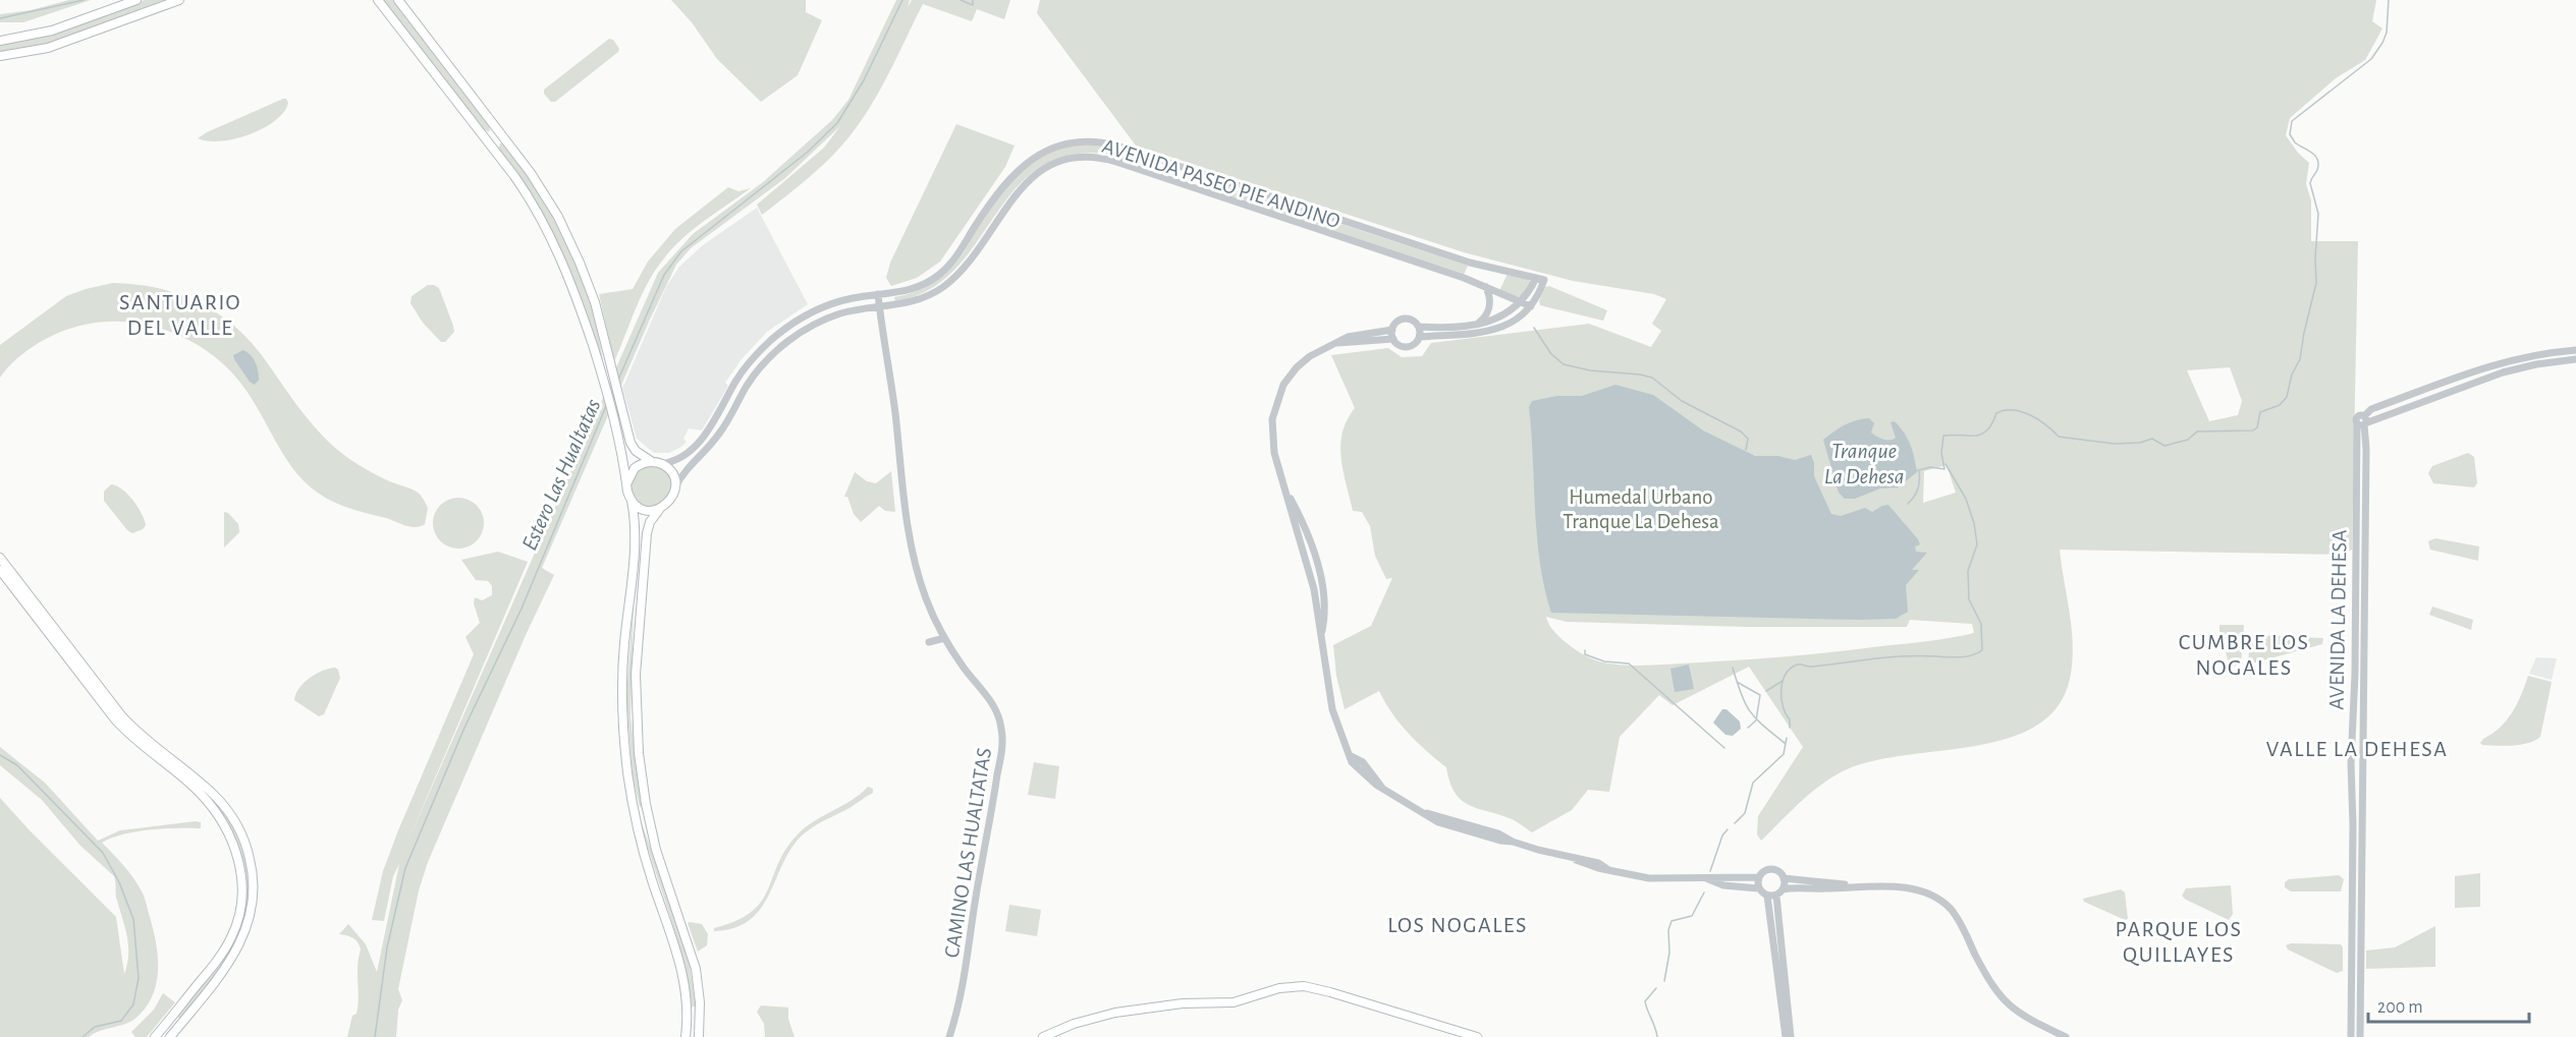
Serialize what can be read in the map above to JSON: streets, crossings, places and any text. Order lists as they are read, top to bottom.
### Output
{
  "streets": {
    "street": ["AVENIDA PASEO PIE ANDINO", "AVENIDA LA DEHESA", "CAMINO LAS HUALTATAS"]
  },
  "crossings": [
    ["AVENIDA PASEO PIE ANDINO", "CAMINO LAS HUALTATAS"]
  ],
  "districts": [
    "SANTUARIO DEL VALLE",
    "CUMBRE LOS NOGALES",
    "VALLE LA DEHESA",
    "LOS NOGALES",
    "PARQUE LOS QUILLAYES"
  ],
  "water": ["Tranque La Dehesa", "Estero Las Hualtatas"],
  "parks": ["Humedal Urbano Tranque La Dehesa"],
  "scale_bar": "200 m"
}
